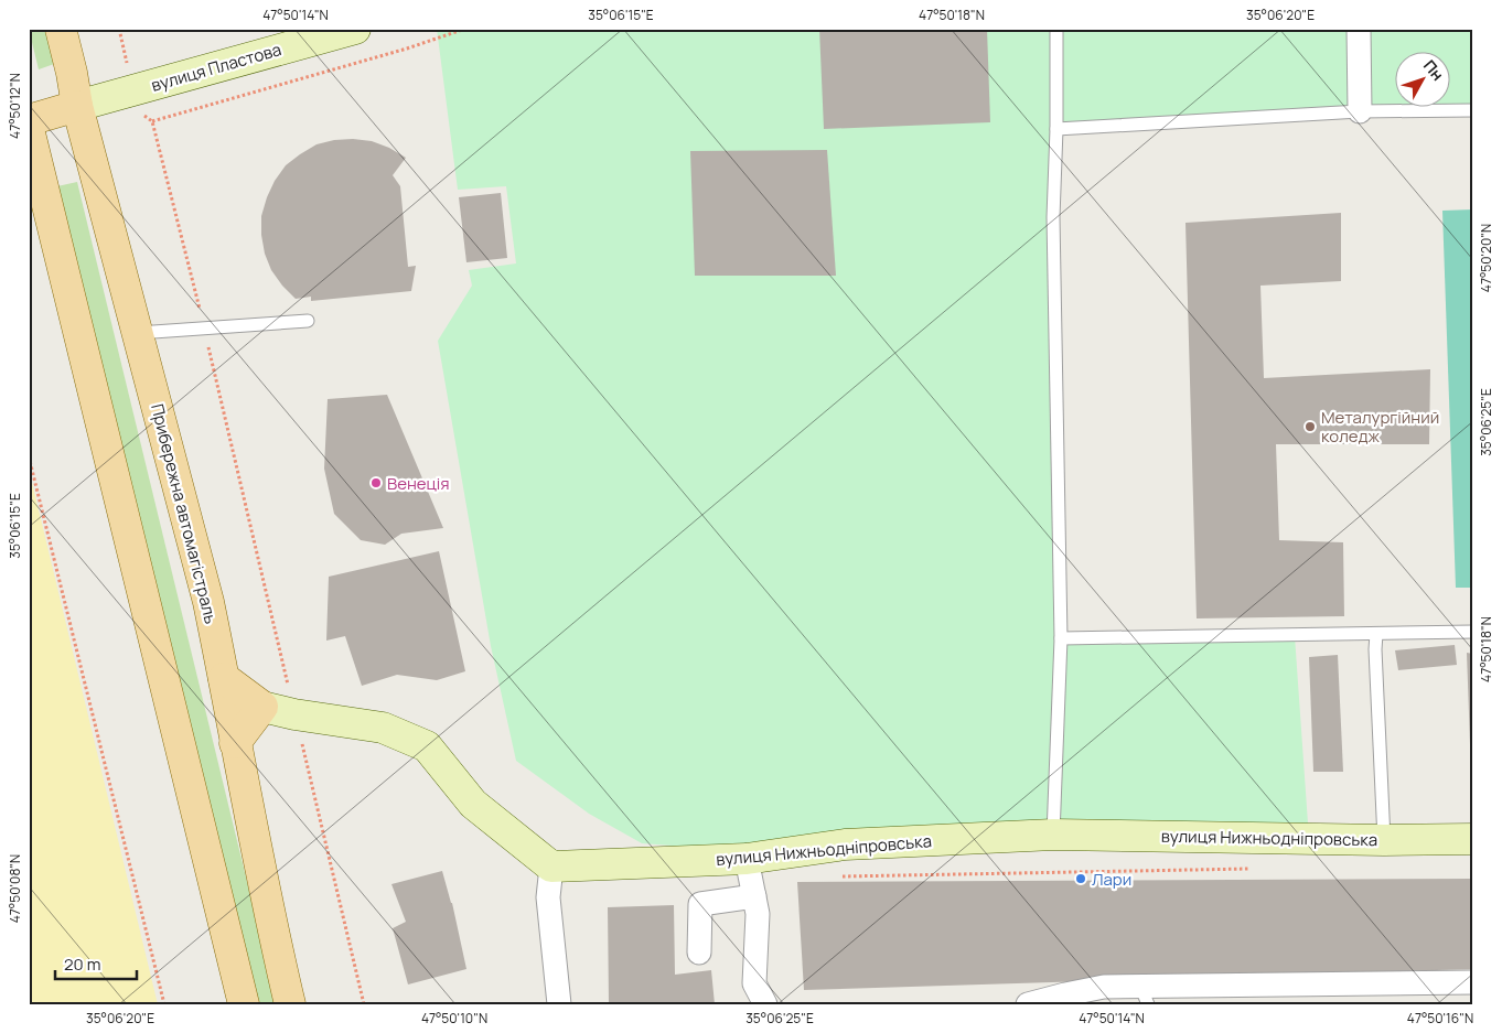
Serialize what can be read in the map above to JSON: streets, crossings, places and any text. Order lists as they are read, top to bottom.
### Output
{
  "streets": {
    "main road": ["Прибережна автомагістраль"],
    "street": ["вулиця Пластова", "вулиця Нижньодніпровська"]
  },
  "crossings": [
    ["вулиця Пластова", "Прибережна автомагістраль"]
  ],
  "places": ["Металургійний коледж", "Венеція", "Лари"],
  "scale_bar": "20 m",
  "north": "top right",
  "coordinates": [
    "47°50'14\"N",
    "35°06'15\"E",
    "47°50'18\"N",
    "35°06'20\"E",
    "47°50'12\"N",
    "47°50'20\"N",
    "35°06'25\"E",
    "47°50'08\"N",
    "47°50'10\"N",
    "47°50'16\"N"
  ]
}
